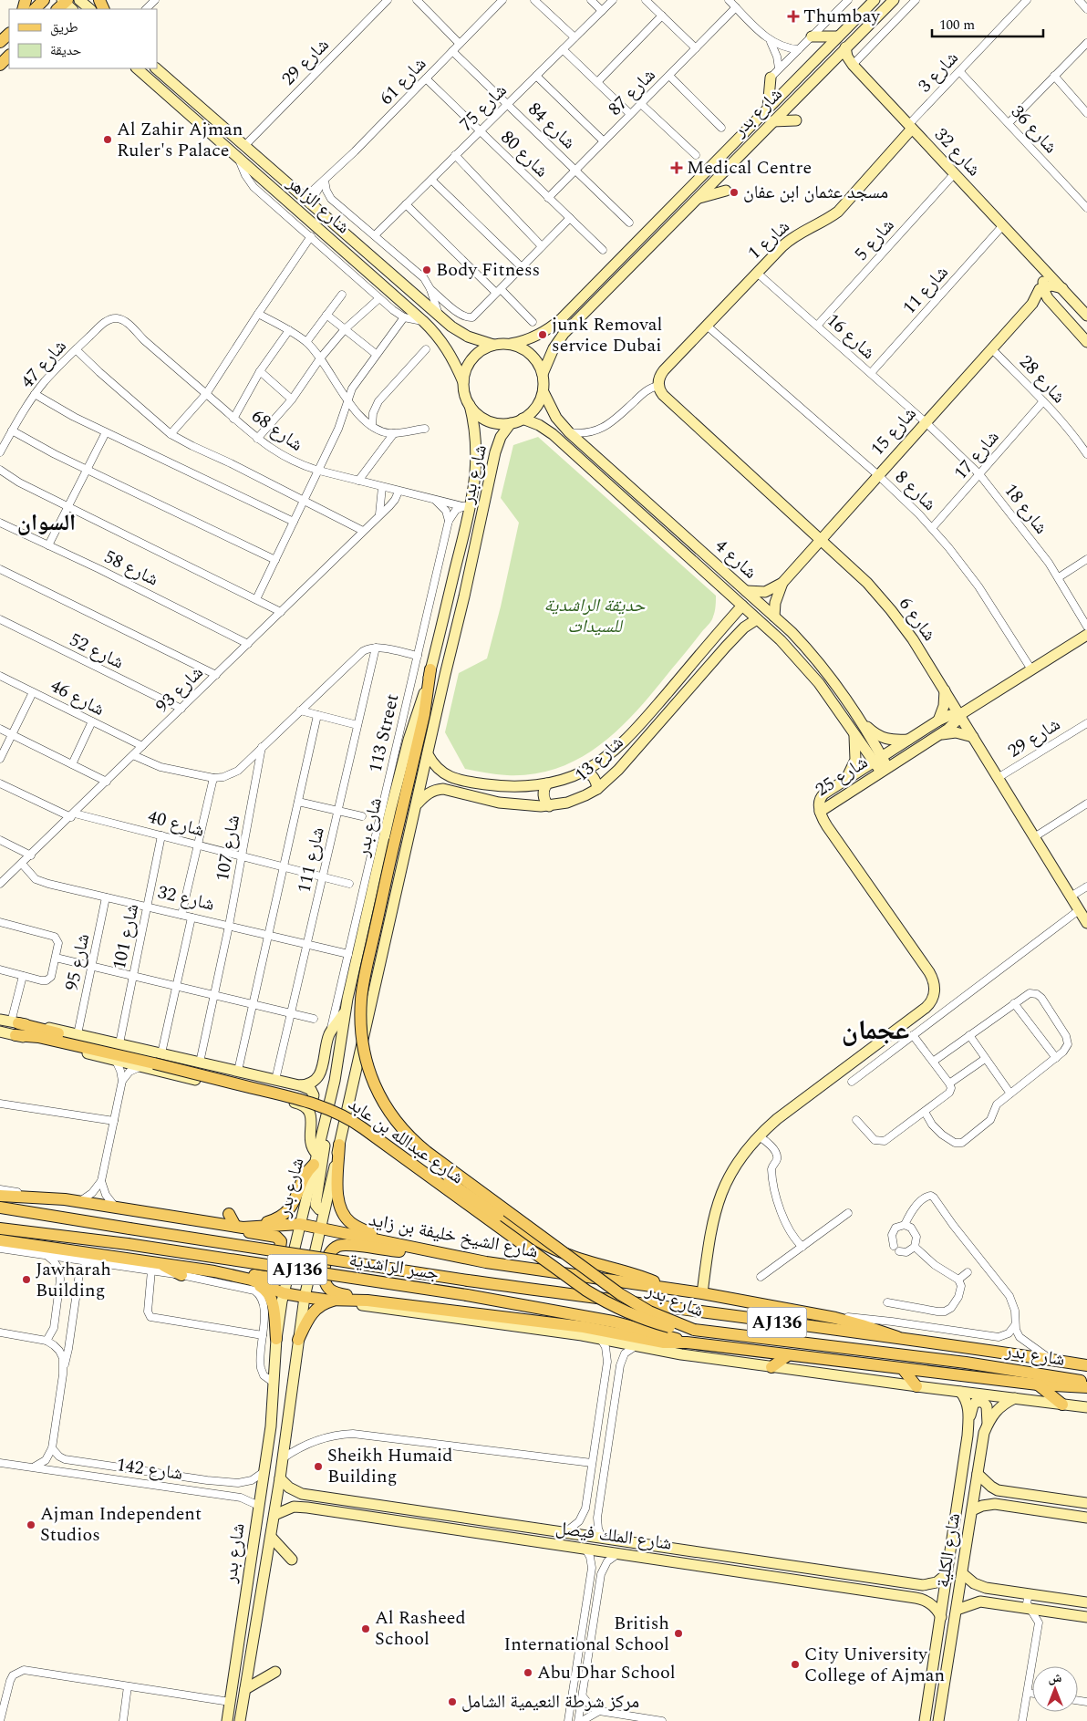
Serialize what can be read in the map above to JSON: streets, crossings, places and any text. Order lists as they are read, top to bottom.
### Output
{
  "streets": {
    "main road": [
      "شارع بدر",
      "شارع عبدالله بن عابد",
      "شارع الشيخ خليفة بن زايد",
      "جسر الراشدية",
      "AJ136"
    ],
    "street": [
      "شارع 29",
      "شارع 3",
      "شارع 61",
      "شارع 87",
      "شارع 75",
      "شارع 84",
      "شارع 36",
      "شارع 32",
      "شارع 80",
      "شارع الزاهر",
      "شارع 1",
      "شارع 5",
      "شارع 11",
      "شارع 16",
      "شارع 47",
      "شارع 28",
      "شارع 68",
      "شارع 15",
      "شارع 17",
      "شارع 8",
      "شارع 18",
      "شارع 4",
      "شارع 58",
      "شارع 6",
      "شارع 52",
      "شارع 93",
      "شارع 46",
      "113 Street",
      "شارع 13",
      "شارع 25",
      "شارع 40",
      "شارع 107",
      "شارع 111",
      "شارع 101",
      "شارع 95",
      "شارع 142",
      "شارع الملك فيصل",
      "شارع الكلية"
    ]
  },
  "crossings": [
    ["شارع 29", "شارع الزاهر"],
    ["شارع 29", "شارع 6"],
    ["شارع 3", "شارع 36"],
    ["شارع 3", "شارع 32"],
    ["شارع 3", "شارع 1"],
    ["شارع 61", "شارع 84"],
    ["شارع 61", "شارع 80"],
    ["شارع 61", "شارع الزاهر"],
    ["شارع 87", "شارع 84"],
    ["شارع 87", "شارع 80"],
    ["شارع 75", "شارع 84"],
    ["شارع 75", "شارع 80"],
    ["شارع بدر", "شارع 32"],
    ["شارع بدر", "شارع الزاهر"],
    ["شارع بدر", "شارع 68"],
    ["شارع بدر", "شارع 4"],
    ["شارع بدر", "شارع 13"],
    ["شارع بدر", "شارع عبدالله بن عابد"],
    ["شارع بدر", "شارع الشيخ خليفة بن زايد"],
    ["شارع بدر", "شارع 142"],
    ["شارع بدر", "شارع الملك فيصل"],
    ["شارع 32", "شارع 1"],
    ["شارع 32", "شارع 5"],
    ["شارع 32", "شارع 11"],
    ["شارع 32", "شارع 15"],
    ["شارع 32", "شارع 93"],
    ["شارع 32", "113 Street"],
    ["شارع 32", "شارع 107"],
    ["شارع 32", "شارع 111"],
    ["شارع 32", "شارع 101"],
    ["شارع 32", "شارع 95"],
    ["شارع الزاهر", "شارع 4"],
    ["شارع 1", "شارع 16"],
    ["شارع 1", "شارع 8"],
    ["شارع 1", "شارع 6"],
    ["شارع 5", "شارع 16"],
    ["شارع 11", "شارع 16"],
    ["شارع 16", "شارع 15"],
    ["شارع 16", "شارع 18"],
    ["شارع 47", "شارع 68"],
    ["شارع 28", "شارع 15"],
    ["شارع 28", "شارع 17"],
    ["شارع 68", "شارع 93"],
    ["شارع 15", "شارع 8"],
    ["شارع 15", "شارع 18"],
    ["شارع 15", "شارع 4"],
    ["شارع 15", "شارع 6"],
    ["شارع 17", "شارع 8"],
    ["شارع 17", "شارع 18"],
    ["شارع 8", "شارع 25"],
    ["شارع 4", "شارع 13"],
    ["شارع 4", "شارع 25"],
    ["شارع 58", "شارع 93"],
    ["شارع 6", "شارع 25"],
    ["شارع 52", "شارع 93"],
    ["شارع 93", "شارع 46"],
    ["شارع 93", "شارع 40"],
    ["شارع 40", "شارع 107"],
    ["شارع 40", "شارع 111"],
    ["شارع 40", "شارع 101"],
    ["شارع 107", "شارع عبدالله بن عابد"],
    ["شارع 111", "شارع عبدالله بن عابد"],
    ["شارع 101", "شارع عبدالله بن عابد"],
    ["شارع 95", "شارع عبدالله بن عابد"],
    ["شارع عبدالله بن عابد", "شارع الشيخ خليفة بن زايد"],
    ["شارع الشيخ خليفة بن زايد", "جسر الراشدية"],
    ["جسر الراشدية", "AJ136"],
    ["شارع الملك فيصل", "شارع الكلية"]
  ],
  "districts": ["السوان", "عجمان"],
  "parks": ["حديقة الراشدية للسيدات"],
  "places": {
    "health": ["Thumbay", "Medical Centre"],
    "other": [
      "Al Zahir Ajman Ruler's Palace",
      "مسجد عثمان ابن عفان",
      "Body Fitness",
      "junk Removal service Dubai",
      "Jawharah Building",
      "Sheikh Humaid Building",
      "Ajman Independent Studios",
      "Al Rasheed School",
      "British International School",
      "City University College of Ajman",
      "Abu Dhar School",
      "مركز شرطة النعيمية الشامل"
    ]
  },
  "legend": ["طريق", "حديقة"],
  "scale_bar": "100 m",
  "north": "top"
}
